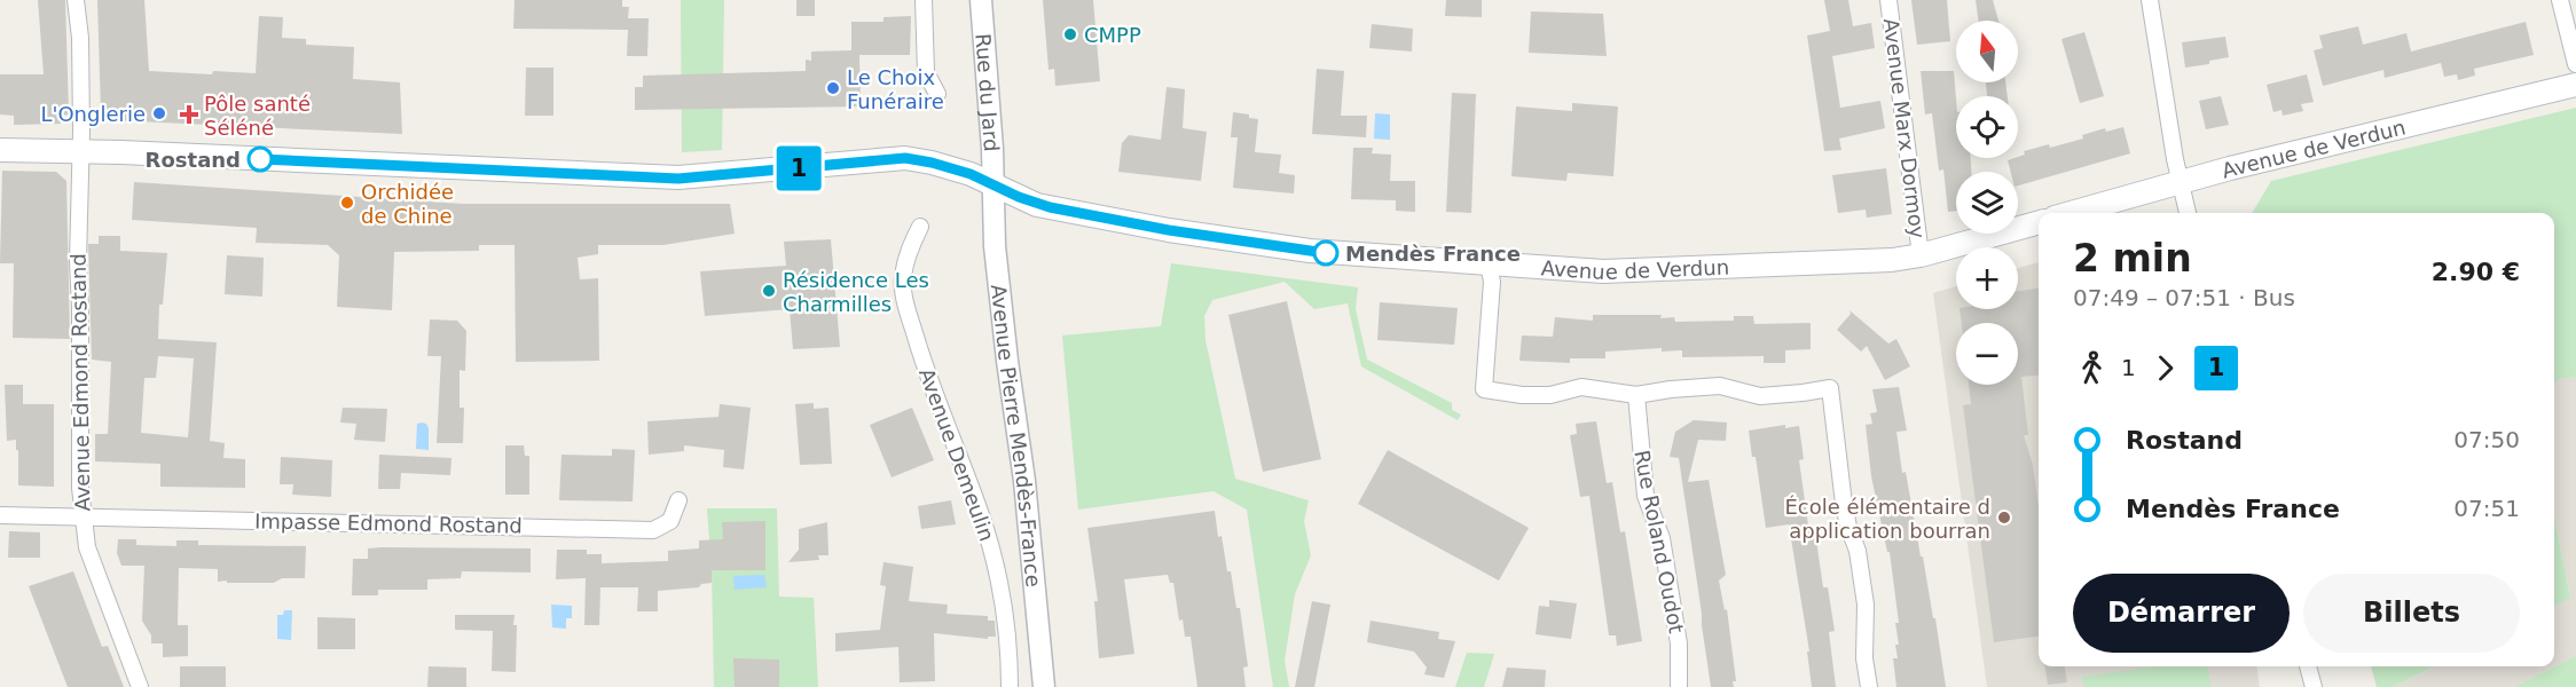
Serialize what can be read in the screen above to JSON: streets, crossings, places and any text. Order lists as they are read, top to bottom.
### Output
{
  "streets": {
    "main road": ["Avenue de Verdun"],
    "street": [
      "Rue du Jard",
      "Avenue Marx Dormoy",
      "Avenue Edmond Rostand",
      "Avenue Pierre Mendès-France",
      "Avenue Demeulin",
      "Impasse Edmond Rostand",
      "Rue Roland Oudot"
    ]
  },
  "crossings": [
    ["Rue du Jard", "Avenue de Verdun"],
    ["Rue du Jard", "Avenue Pierre Mendès-France"],
    ["Avenue Marx Dormoy", "Avenue de Verdun"],
    ["Avenue de Verdun", "Avenue Edmond Rostand"],
    ["Avenue de Verdun", "Avenue Pierre Mendès-France"],
    ["Avenue Edmond Rostand", "Impasse Edmond Rostand"]
  ],
  "places": {
    "other": [
      "CMPP",
      "Le Choix Funéraire",
      "L'Onglerie",
      "Rostand",
      "Orchidée de Chine",
      "Mendès France",
      "Résidence Les Charmilles",
      "École élémentaire d application bourran"
    ],
    "health": ["Pôle santé Séléné"]
  },
  "lines": ["bus line 1"],
  "north": "top",
  "page": {
    "on_map": "1",
    "map_buttons": ["+", "−"],
    "heading": ["2 min", "07:49 – 07:51 · Bus", "2.90 €"],
    "legs": ["1", "1"],
    "list": [
      {
        "name": "Rostand",
        "value": "07:50"
      },
      {
        "name": "Mendès France",
        "value": "07:51"
      }
    ],
    "buttons": ["Démarrer", "Billets"]
  }
}
